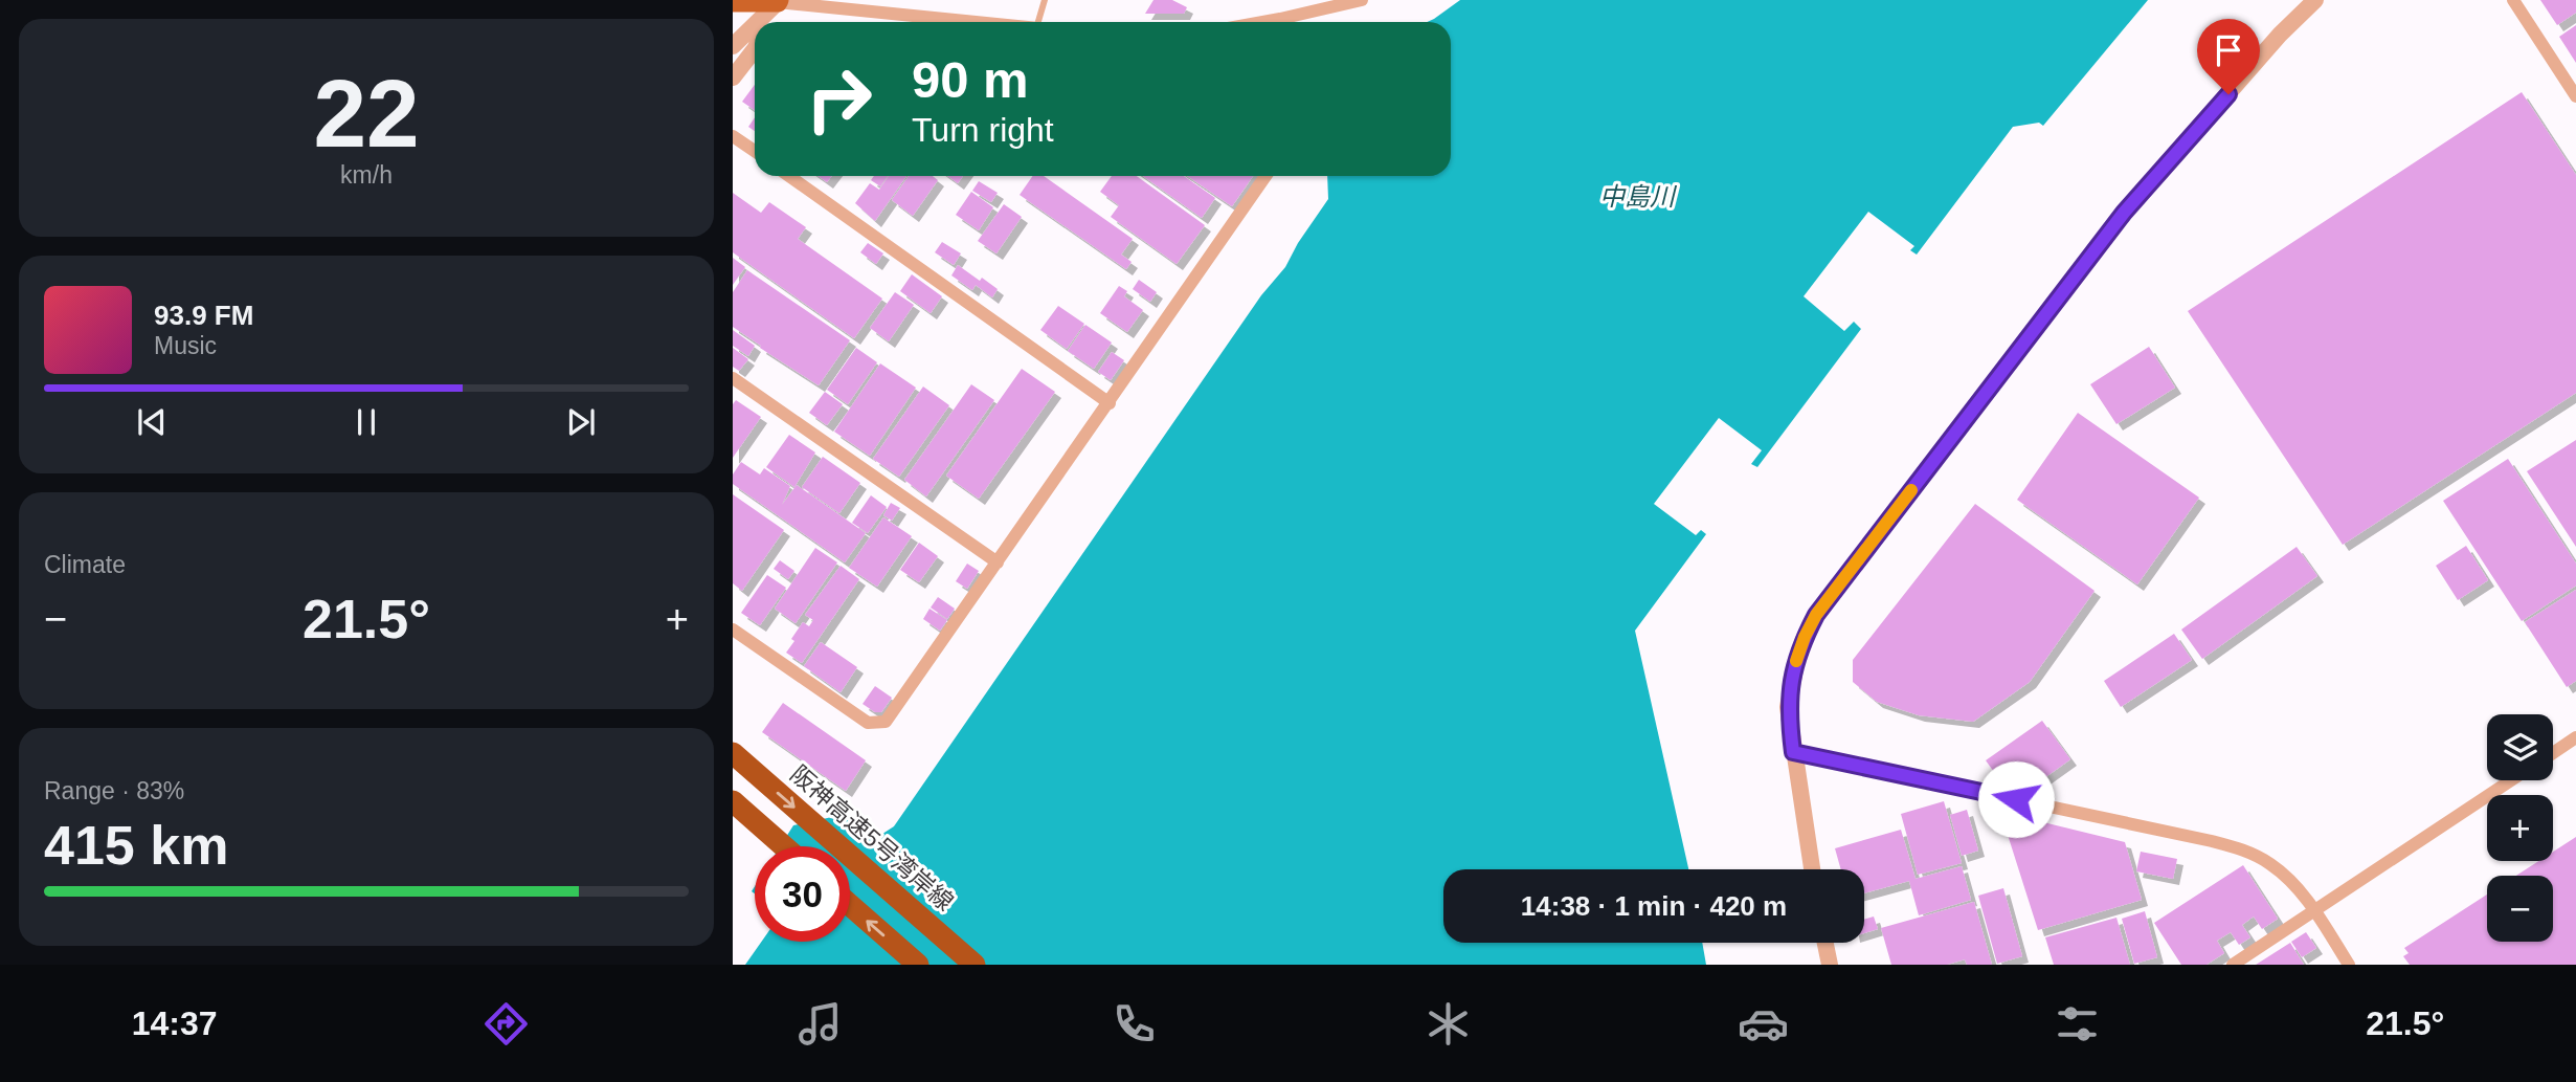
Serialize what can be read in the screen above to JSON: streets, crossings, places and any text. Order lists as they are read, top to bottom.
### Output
{
  "streets": {
    "highway": ["阪神高速5号湾岸線"]
  },
  "water": ["中島川"],
  "page": {
    "tile": [
      ["22", "km/h"],
      "Climate",
      ["Range · 83%", "415 km"]
    ],
    "turn": ["90 m", "Turn right"],
    "song": ["93.9 FM", "Music"],
    "heat": ["−", "21.5°", "+"],
    "map_buttons": ["+", "−"],
    "limit": "30",
    "trip": "14:38 · 1 min · 420 m",
    "tabs": ["14:37", "21.5°"]
  }
}
